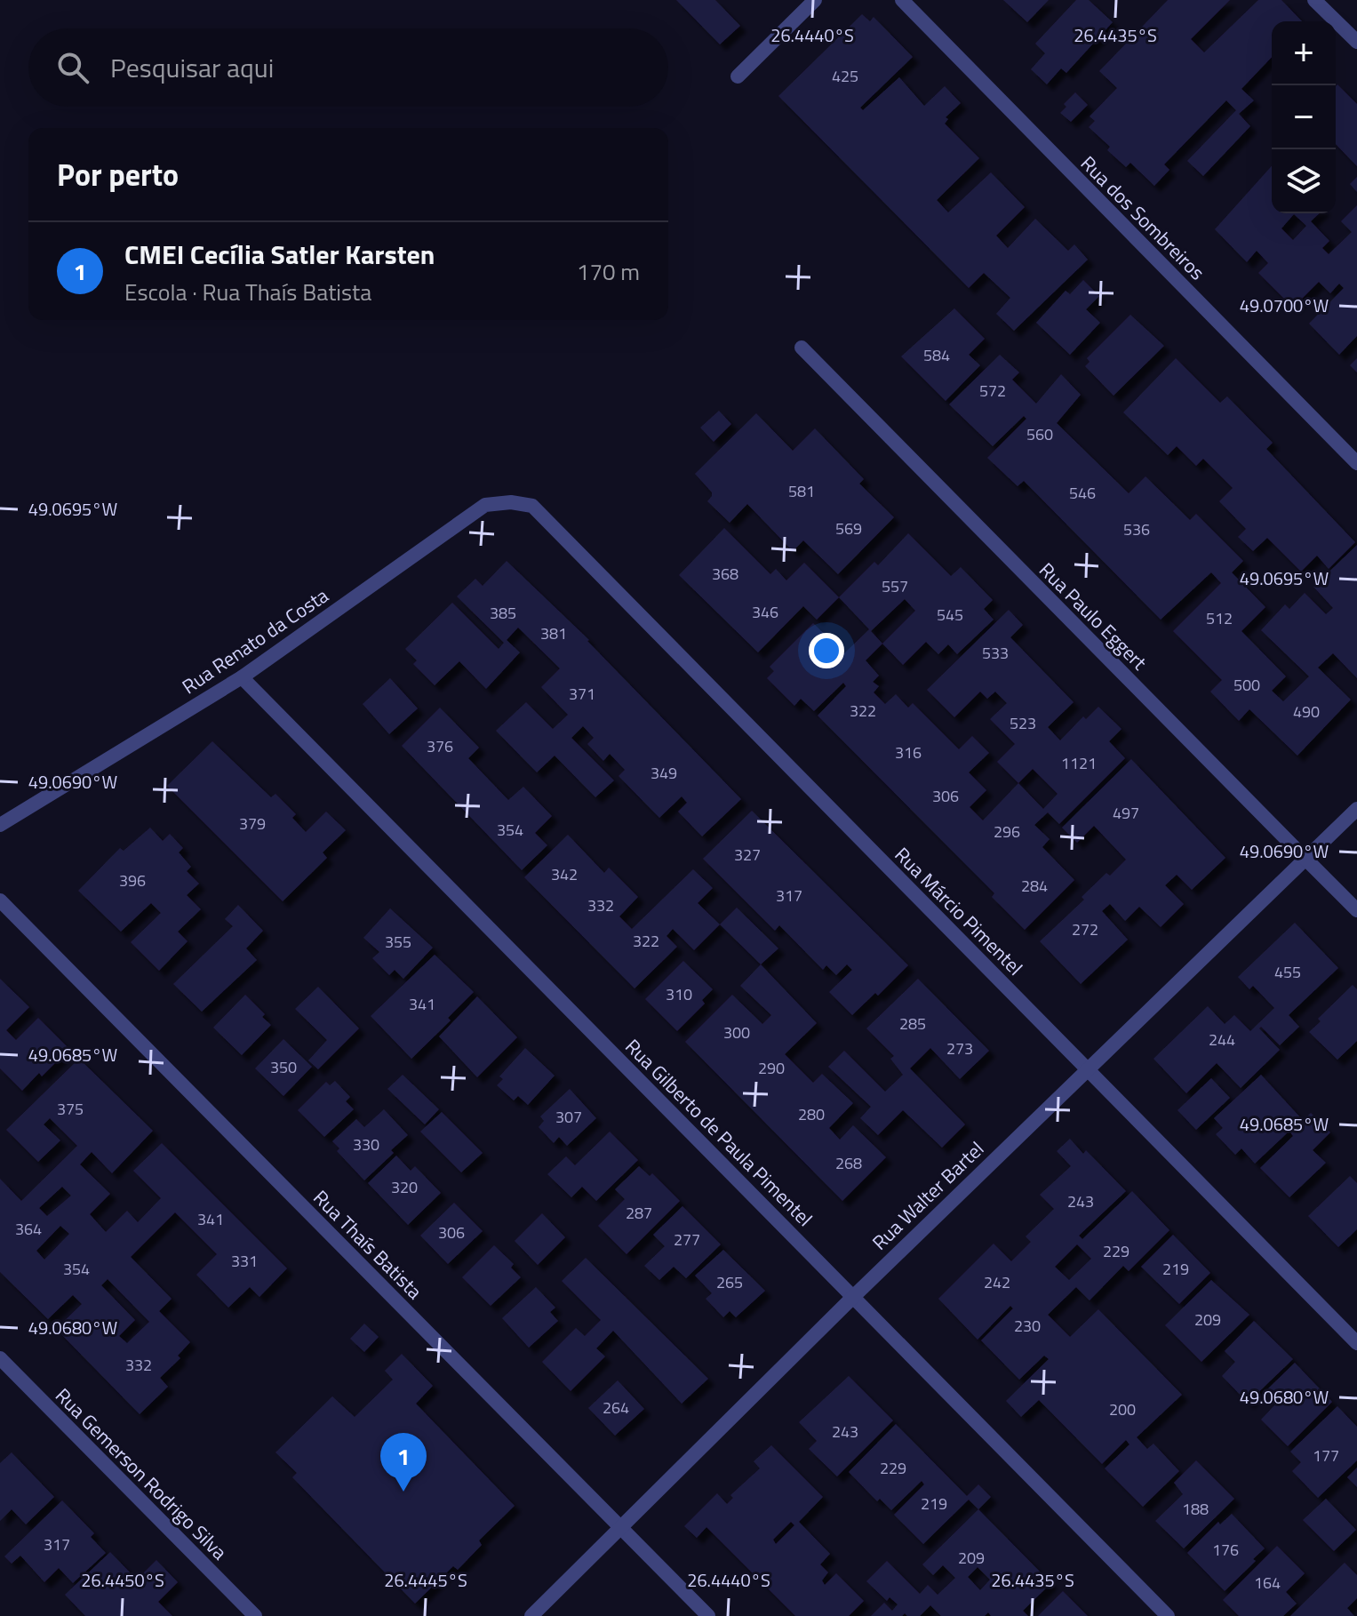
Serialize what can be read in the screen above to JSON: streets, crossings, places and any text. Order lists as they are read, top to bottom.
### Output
{
  "streets": {
    "street": [
      "Rua dos Sombreiros",
      "Rua Paulo Eggert",
      "Rua Renato da Costa",
      "Rua Márcio Pimentel",
      "Rua Gilberto de Paula Pimentel",
      "Rua Walter Bartel",
      "Rua Thaís Batista",
      "Rua Gemerson Rodrigo Silva"
    ]
  },
  "crossings": [
    ["Rua Paulo Eggert", "Rua Walter Bartel"],
    ["Rua Renato da Costa", "Rua Márcio Pimentel"],
    ["Rua Renato da Costa", "Rua Gilberto de Paula Pimentel"],
    ["Rua Márcio Pimentel", "Rua Walter Bartel"],
    ["Rua Gilberto de Paula Pimentel", "Rua Walter Bartel"],
    ["Rua Walter Bartel", "Rua Thaís Batista"]
  ],
  "house_numbers": [
    "425",
    "584",
    "572",
    "560",
    "581",
    "546",
    "569",
    "536",
    "368",
    "557",
    "346",
    "385",
    "545",
    "512",
    "381",
    "533",
    "500",
    "371",
    "322",
    "490",
    "523",
    "376",
    "316",
    "1121",
    "349",
    "306",
    "497",
    "379",
    "354",
    "296",
    "327",
    "342",
    "396",
    "284",
    "317",
    "332",
    "272",
    "322",
    "355",
    "455",
    "310",
    "341",
    "285",
    "300",
    "244",
    "273",
    "350",
    "290",
    "375",
    "280",
    "307",
    "330",
    "268",
    "320",
    "243",
    "287",
    "341",
    "364",
    "306",
    "277",
    "229",
    "331",
    "354",
    "219",
    "265",
    "242",
    "209",
    "230",
    "332",
    "264",
    "200",
    "243",
    "177",
    "229",
    "219",
    "188",
    "317",
    "176",
    "209",
    "164"
  ],
  "page": {
    "map_buttons": ["+", "−"],
    "search": "Pesquisar aqui",
    "heading": "Por perto",
    "list": [
      {
        "mark": "1",
        "name": "CMEI Cecília Satler Karsten",
        "note": "Escola · Rua Thaís Batista",
        "value": "170 m"
      }
    ],
    "pins": "1"
  },
  "coordinates": [
    "26.4440°S",
    "26.4435°S",
    "49.0700°W",
    "49.0695°W",
    "49.0690°W",
    "49.0685°W",
    "49.0680°W",
    "26.4450°S",
    "26.4445°S"
  ]
}
